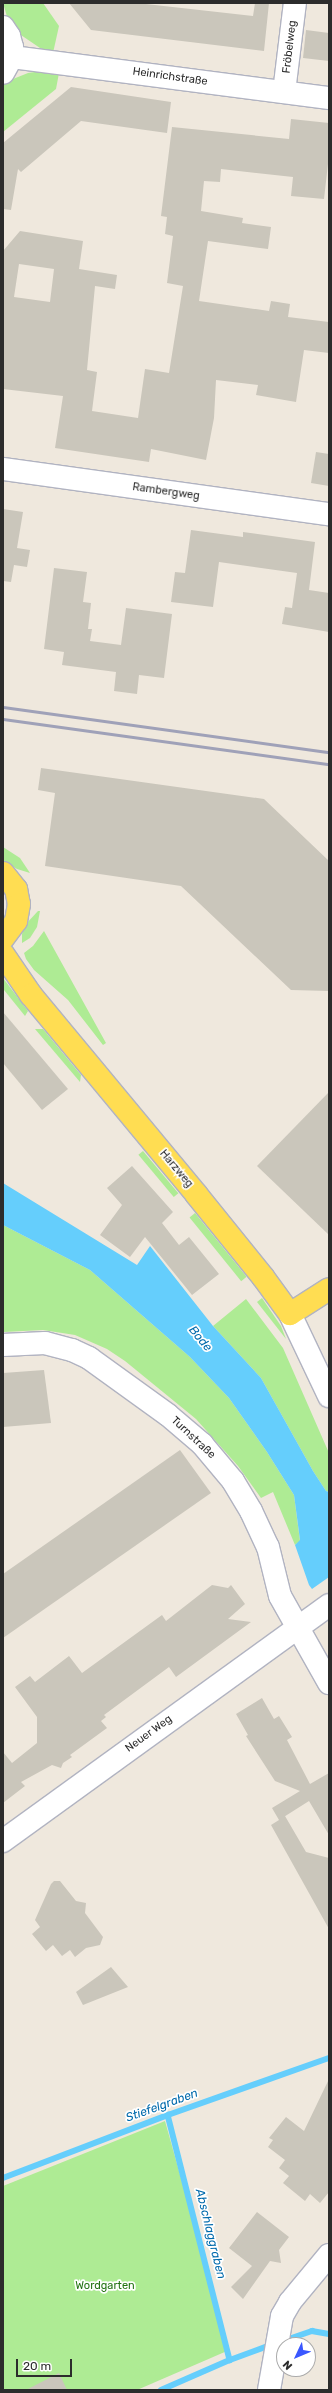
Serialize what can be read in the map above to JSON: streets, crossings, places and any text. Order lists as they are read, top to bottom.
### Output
{
  "streets": {
    "main road": ["Harzweg"],
    "street": [
      "Fröbelweg",
      "Heinrichstraße",
      "Rambergweg",
      "Turnstraße",
      "Neuer Weg"
    ]
  },
  "crossings": [
    ["Fröbelweg", "Heinrichstraße"],
    ["Turnstraße", "Neuer Weg"]
  ],
  "water": ["Bode", "Stiefelgraben", "Abschlaggraben"],
  "parks": ["Wordgarten"],
  "scale_bar": "20 m",
  "north": "bottom left"
}
